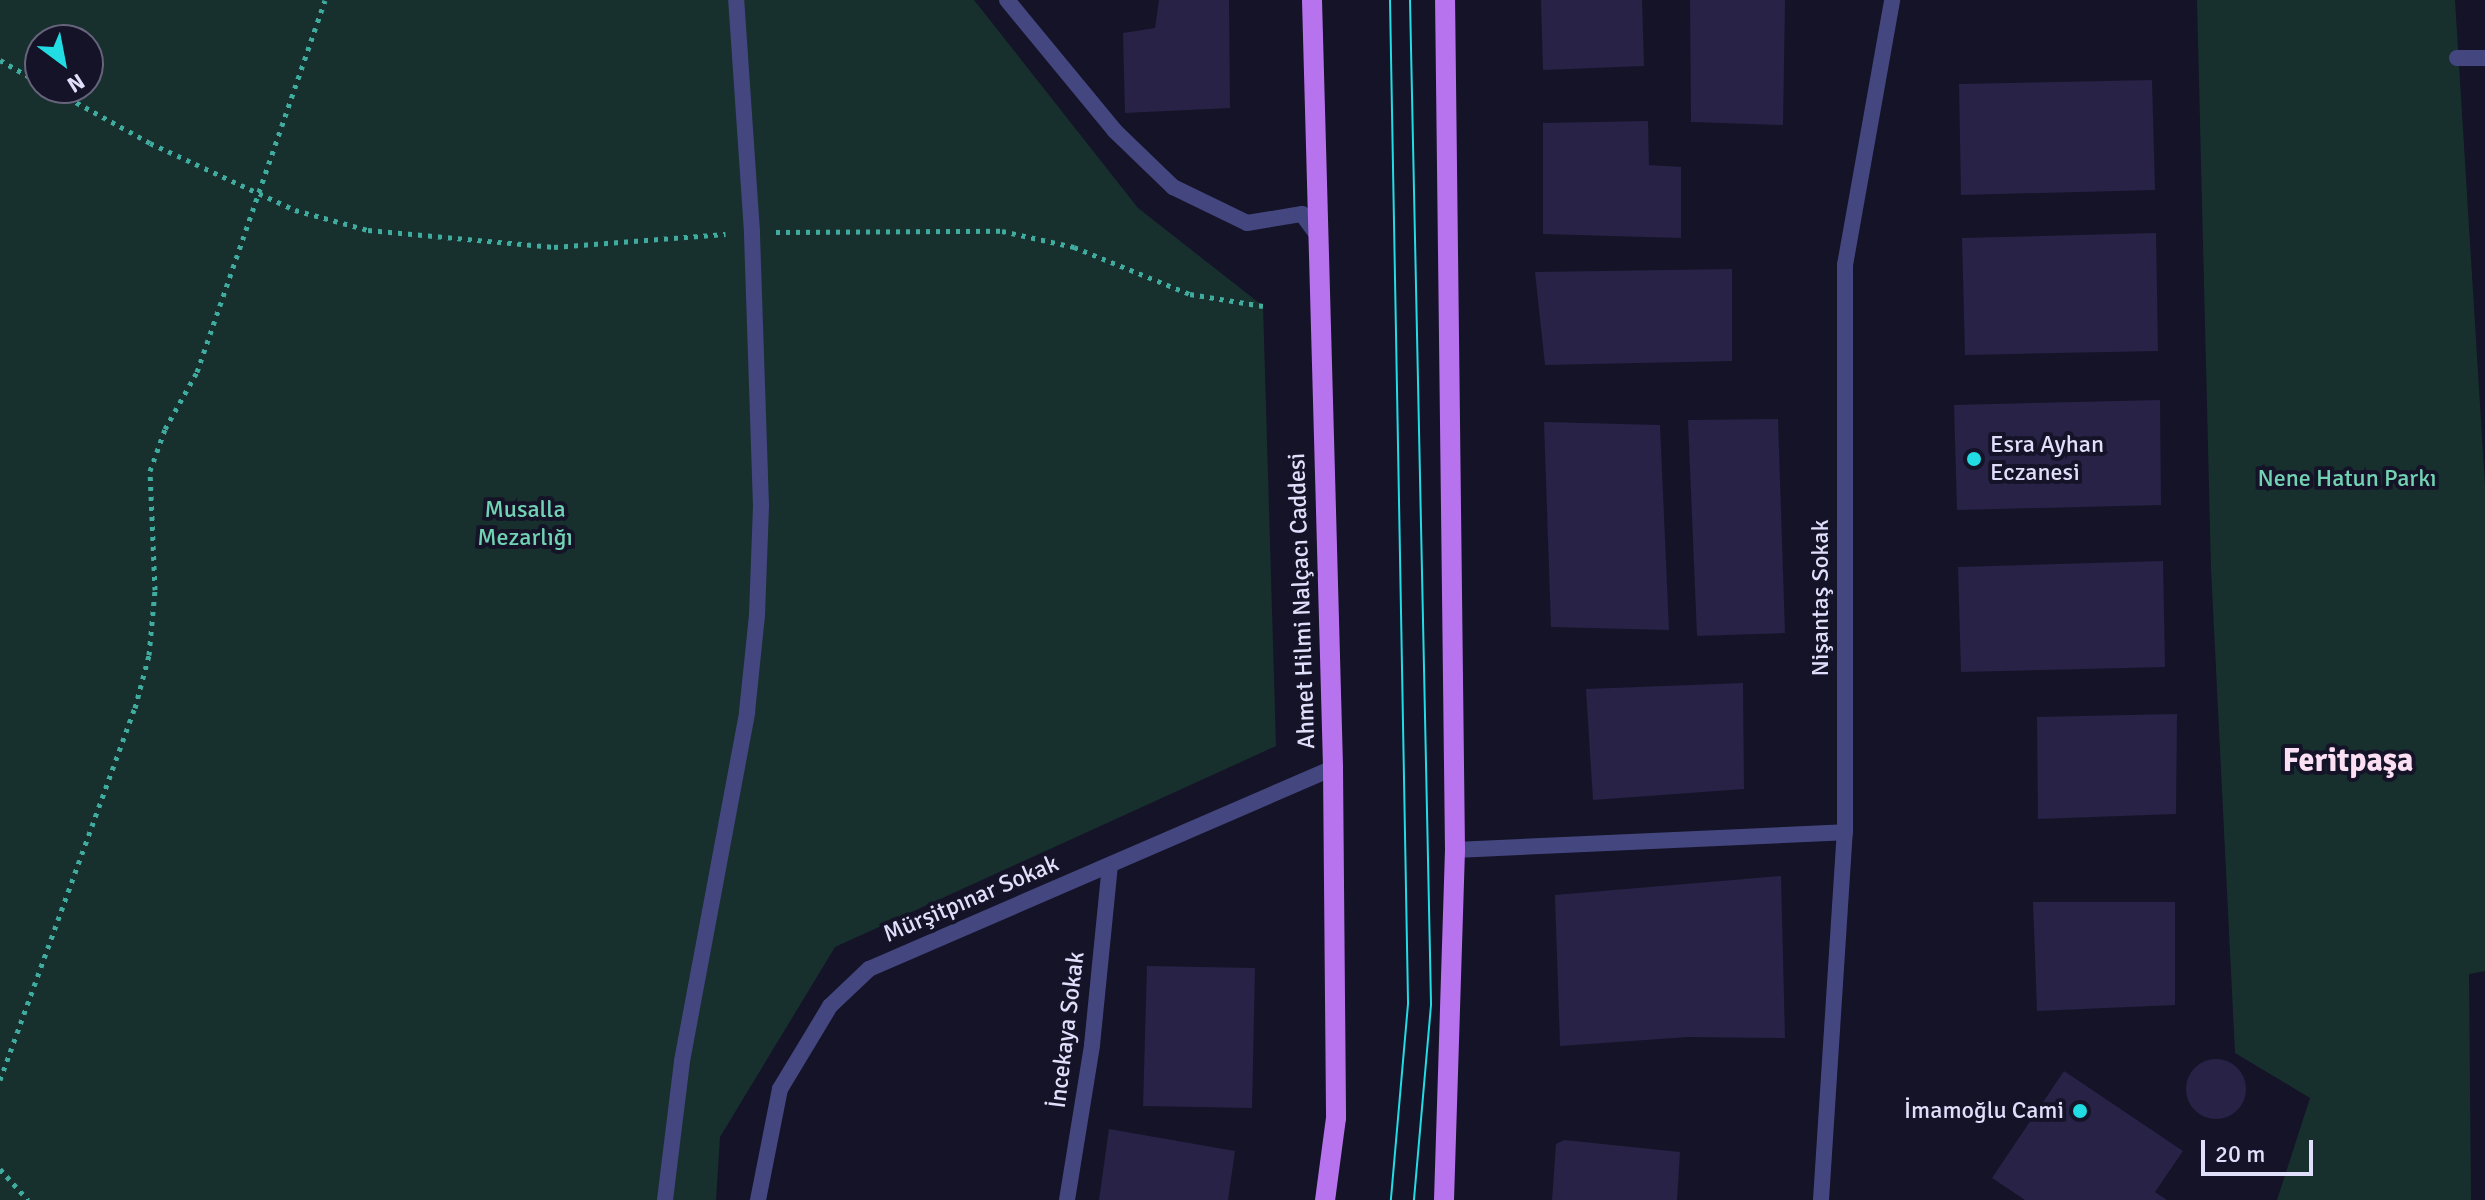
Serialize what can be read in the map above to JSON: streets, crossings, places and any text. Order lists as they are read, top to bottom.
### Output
{
  "streets": {
    "main road": ["Ahmet Hilmi Nalçacı Caddesi"],
    "street": ["Nişantaş Sokak", "Mürşitpınar Sokak", "İncekaya Sokak"]
  },
  "crossings": [
    ["Ahmet Hilmi Nalçacı Caddesi", "Mürşitpınar Sokak"],
    ["Mürşitpınar Sokak", "İncekaya Sokak"]
  ],
  "districts": ["Feritpaşa"],
  "parks": ["Nene Hatun Parkı", "Musalla Mezarlığı"],
  "places": ["Esra Ayhan Eczanesi", "İmamoğlu Cami"],
  "scale_bar": "20 m",
  "north": "bottom right"
}
